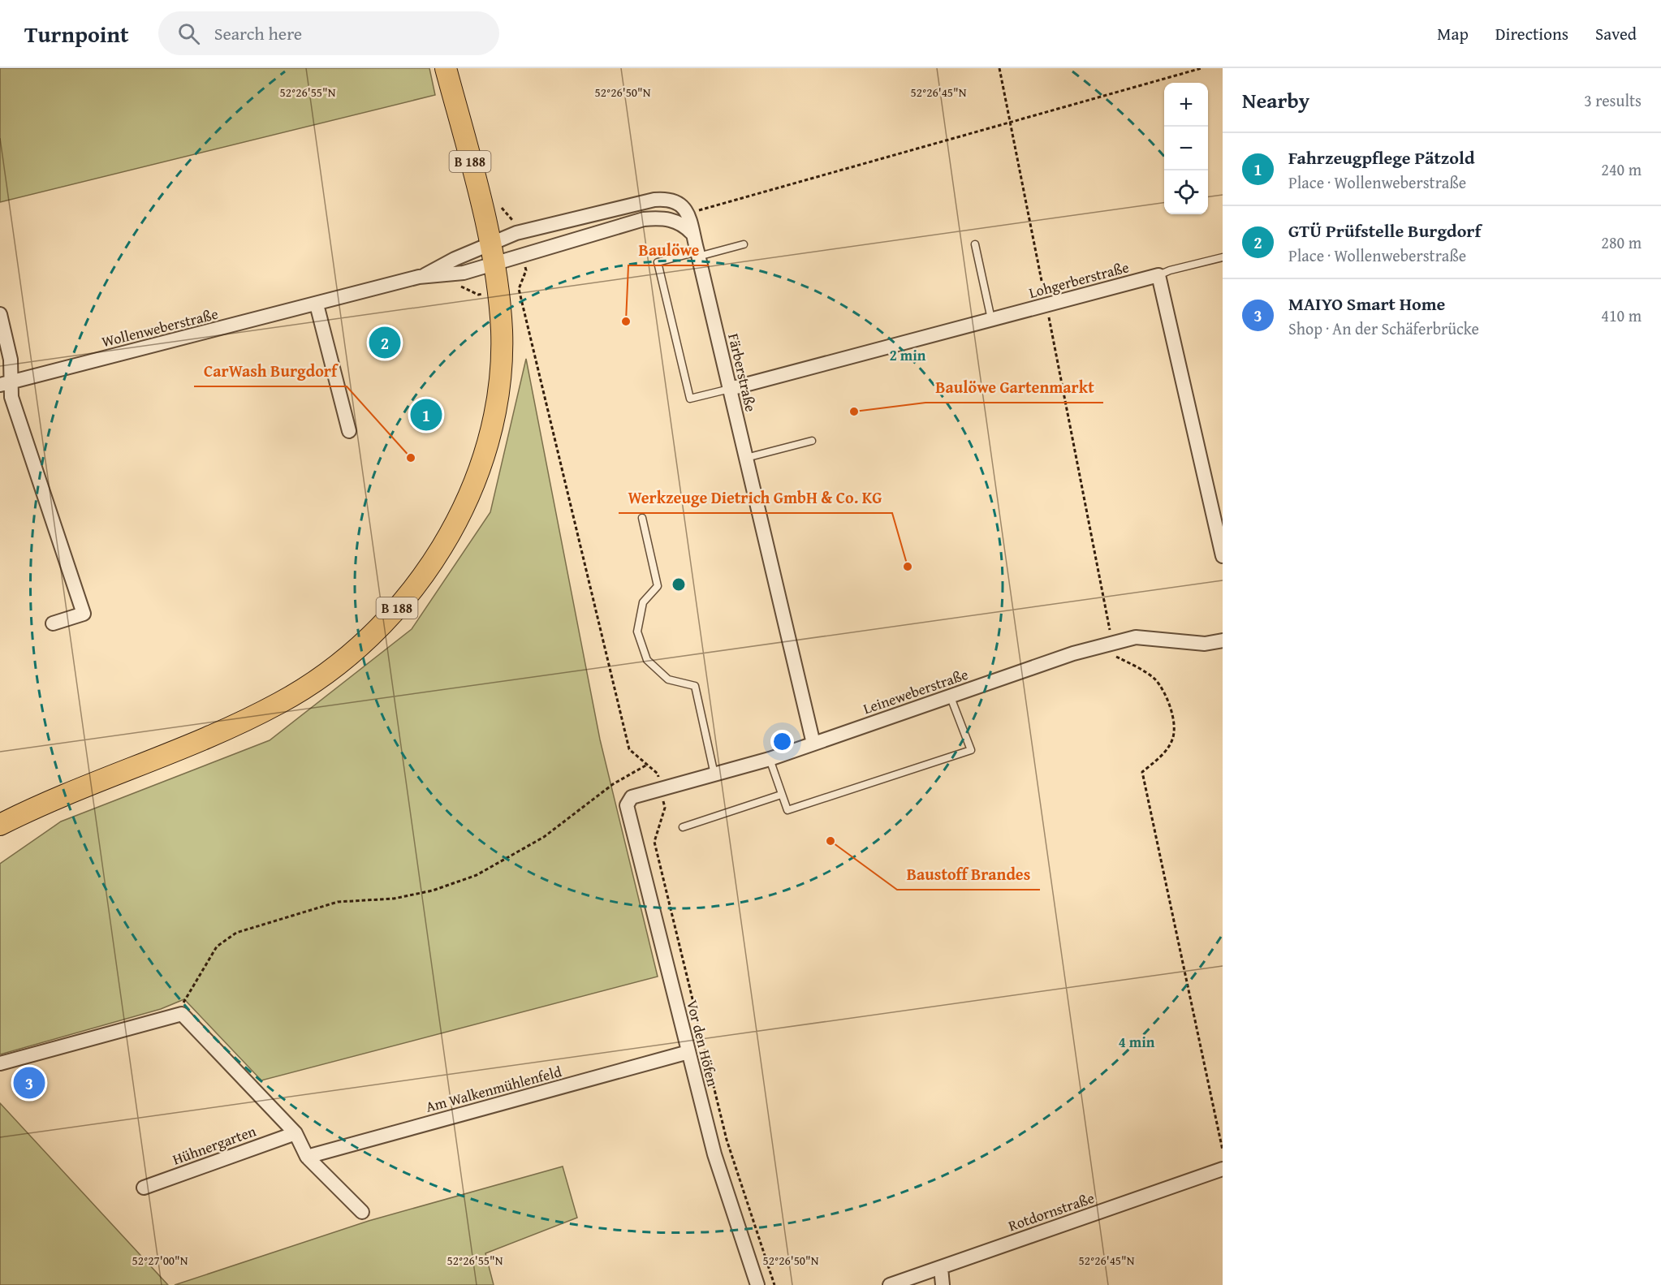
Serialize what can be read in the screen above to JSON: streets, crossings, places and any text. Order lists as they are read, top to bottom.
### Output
{
  "streets": {
    "main road": ["B 188"],
    "street": [
      "Lohgerberstraße",
      "Wollenweberstraße",
      "Färberstraße",
      "Leineweberstraße",
      "Vor den Höfen",
      "Am Walkenmühlenfeld",
      "Hühnergarten",
      "Rotdornstraße"
    ]
  },
  "crossings": [
    ["B 188", "Wollenweberstraße"],
    ["Lohgerberstraße", "Färberstraße"],
    ["Färberstraße", "Leineweberstraße"],
    ["Leineweberstraße", "Vor den Höfen"],
    ["Vor den Höfen", "Am Walkenmühlenfeld"]
  ],
  "places": [
    "Baulöwe",
    "Baulöwe Gartenmarkt",
    "CarWash Burgdorf",
    "Werkzeuge Dietrich GmbH & Co. KG",
    "Baustoff Brandes"
  ],
  "page": {
    "header": "Turnpoint",
    "search": "Search here",
    "nav": ["Map", "Directions", "Saved"],
    "heading": ["Nearby", "3 results"],
    "map_buttons": ["+", "−"],
    "list": [
      {
        "mark": "1",
        "name": "Fahrzeugpflege Pätzold",
        "note": "Place · Wollenweberstraße",
        "value": "240 m"
      },
      {
        "mark": "2",
        "name": "GTÜ Prüfstelle Burgdorf",
        "note": "Place · Wollenweberstraße",
        "value": "280 m"
      },
      {
        "mark": "3",
        "name": "MAIYO Smart Home",
        "note": "Shop · An der Schäferbrücke",
        "value": "410 m"
      }
    ],
    "pins": ["2", "1", "3"]
  },
  "coordinates": [
    "52°26'55\"N",
    "52°26'50\"N",
    "52°26'45\"N",
    "52°27'00\"N"
  ],
  "rings": ["2 min", "4 min"]
}
